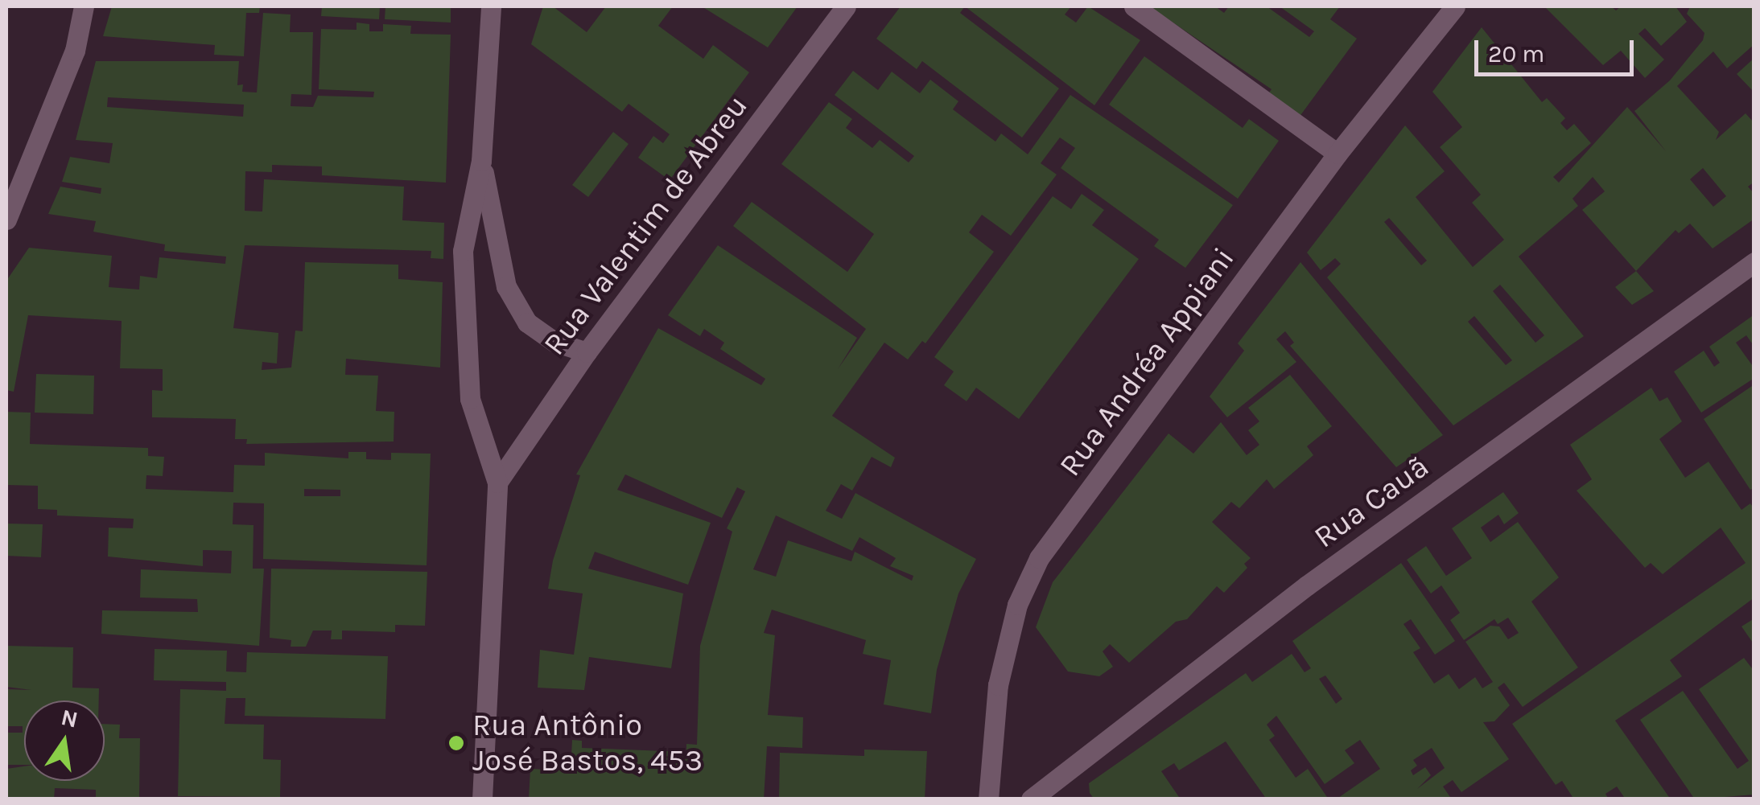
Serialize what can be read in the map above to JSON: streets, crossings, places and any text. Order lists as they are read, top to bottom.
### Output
{
  "streets": {
    "street": ["Rua Valentim de Abreu", "Rua Andréa Appiani", "Rua Cauã"]
  },
  "places": ["Rua Antônio José Bastos, 453"],
  "scale_bar": "20 m",
  "north": "top"
}
